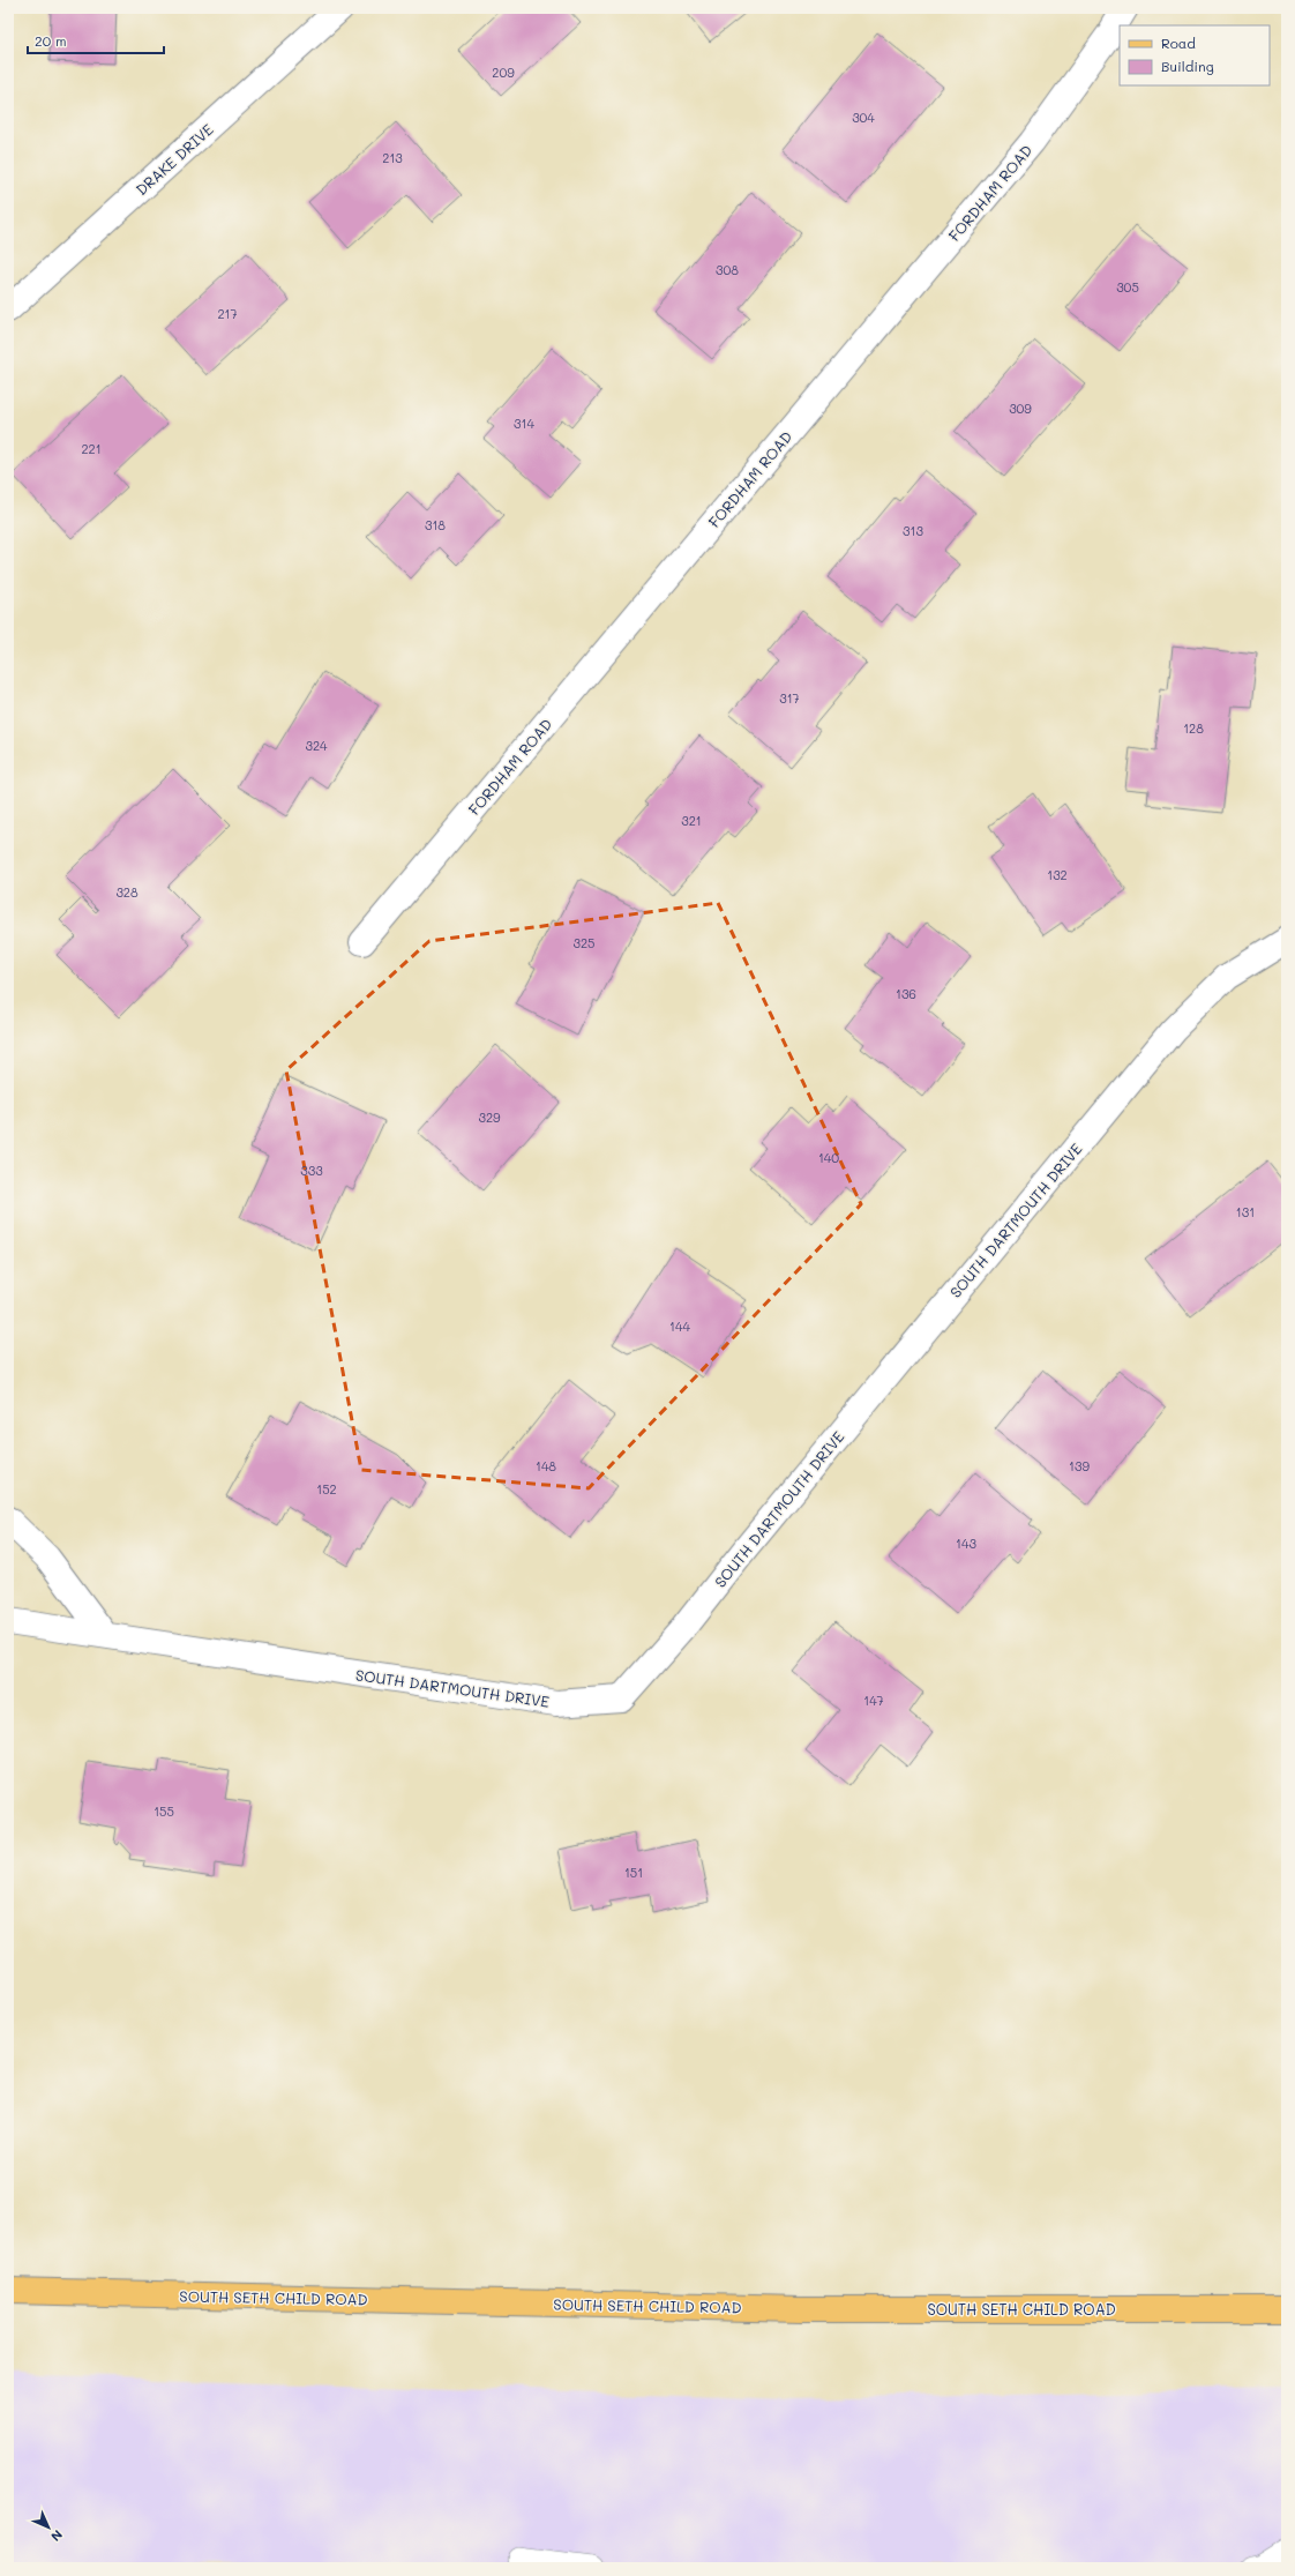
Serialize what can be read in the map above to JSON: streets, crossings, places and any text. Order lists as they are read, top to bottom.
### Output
{
  "streets": {
    "main road": ["SOUTH SETH CHILD ROAD"],
    "street": ["DRAKE DRIVE", "FORDHAM ROAD", "SOUTH DARTMOUTH DRIVE"]
  },
  "house_numbers": [
    "209",
    "304",
    "213",
    "308",
    "305",
    "217",
    "309",
    "314",
    "221",
    "318",
    "313",
    "317",
    "128",
    "324",
    "321",
    "132",
    "328",
    "325",
    "136",
    "329",
    "140",
    "333",
    "131",
    "144",
    "148",
    "139",
    "152",
    "143",
    "147",
    "155",
    "151"
  ],
  "legend": ["Road", "Building"],
  "scale_bar": "20 m",
  "north": "bottom right"
}
